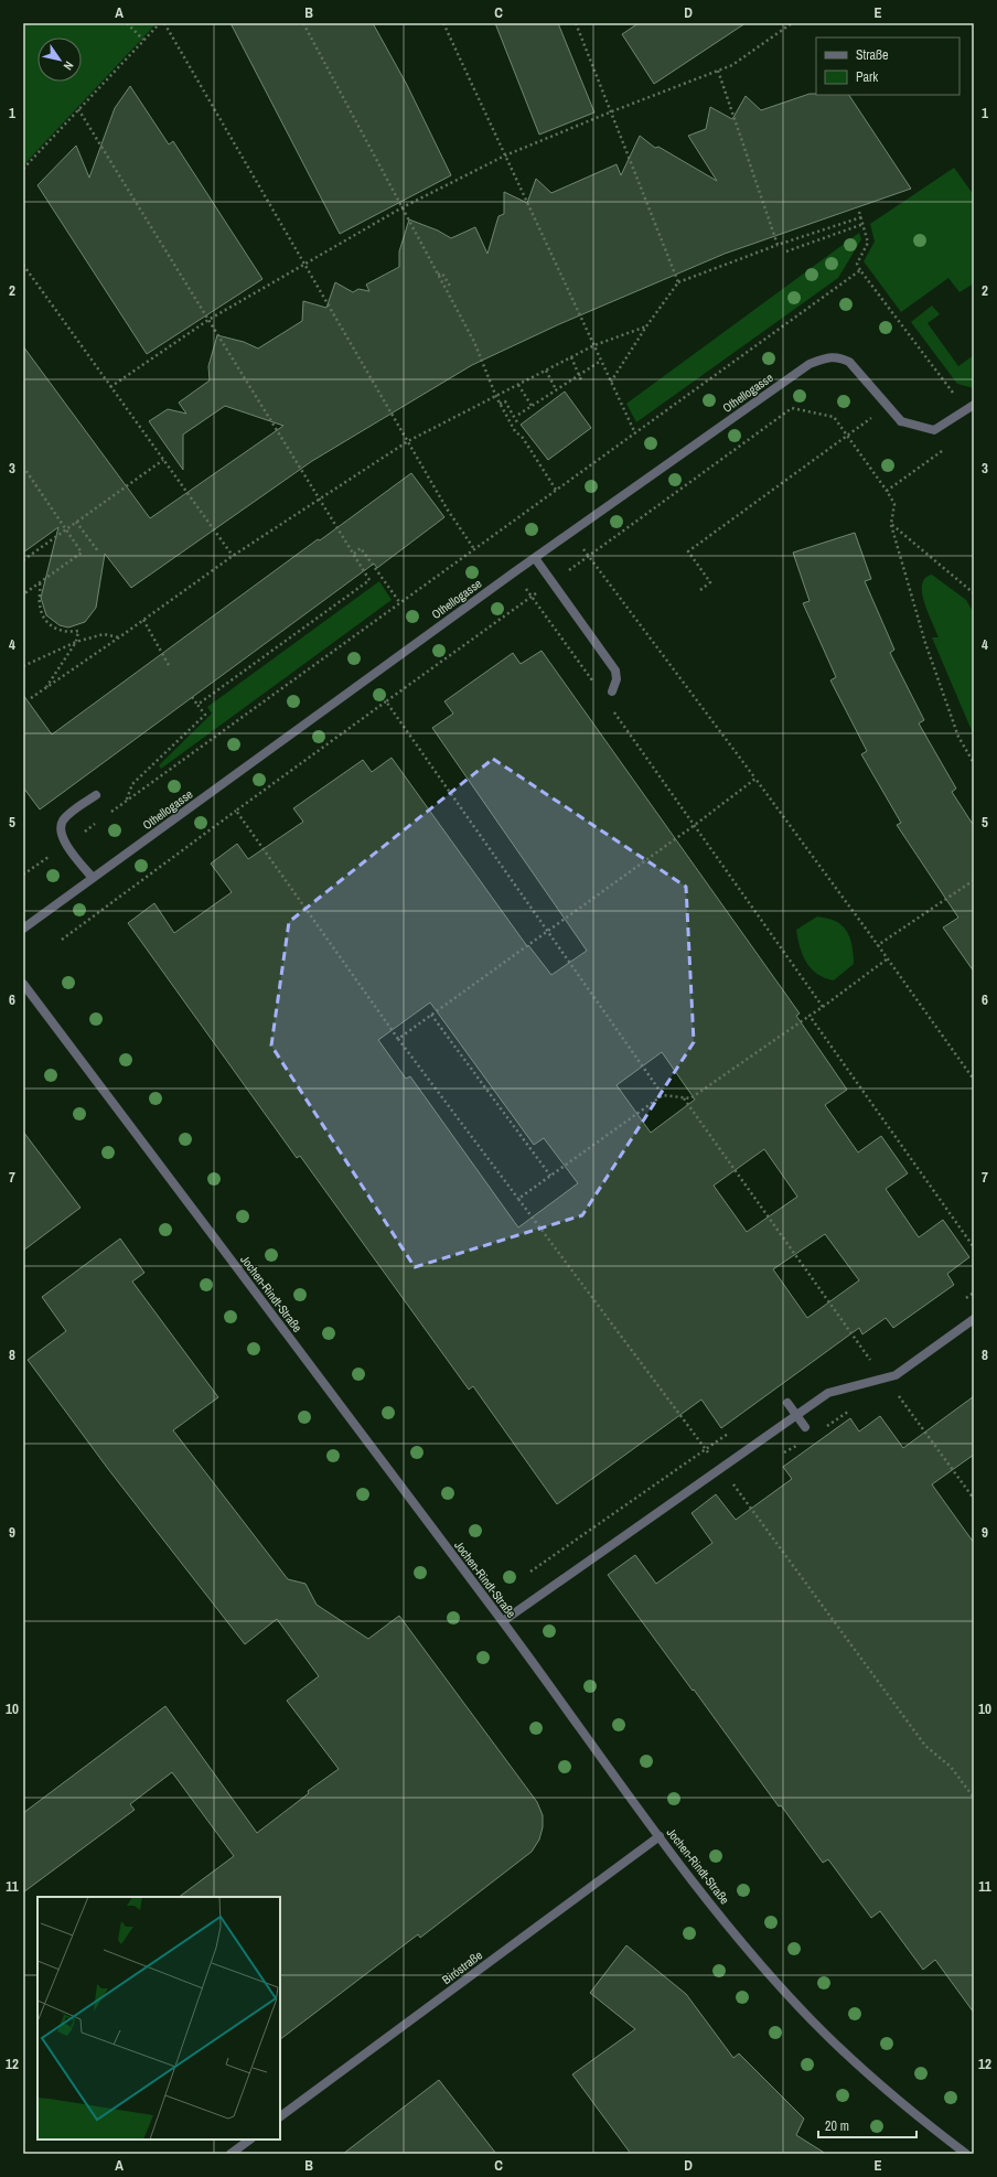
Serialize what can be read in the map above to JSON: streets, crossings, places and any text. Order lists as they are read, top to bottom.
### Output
{
  "streets": {
    "street": ["Othellogasse", "Jochen-Rindt-Straße", "Biróstraße"]
  },
  "crossings": [
    ["Jochen-Rindt-Straße", "Biróstraße"]
  ],
  "legend": ["Straße", "Park"],
  "scale_bar": "20 m",
  "north": "bottom right",
  "grid": {
    "columns": [
      "A",
      "B",
      "C",
      "D",
      "E"
    ],
    "rows": [
      "1",
      "2",
      "3",
      "4",
      "5",
      "6",
      "7",
      "8",
      "9",
      "10",
      "11",
      "12"
    ]
  }
}
